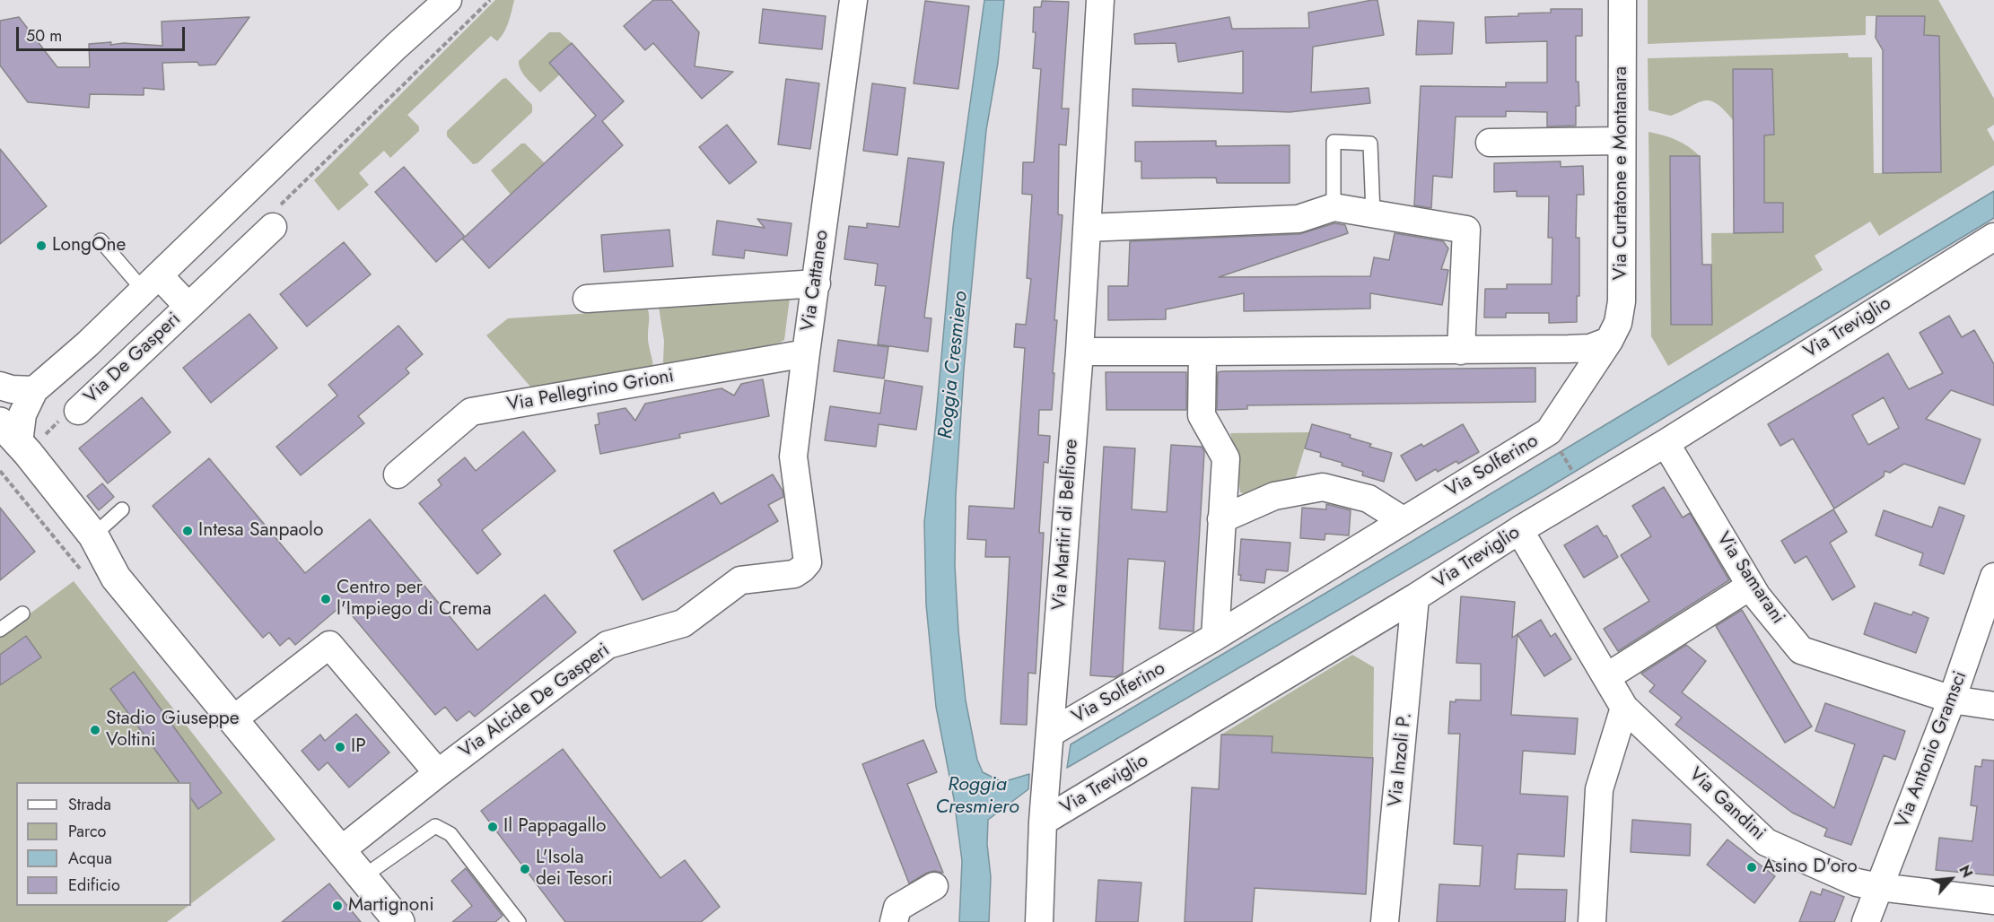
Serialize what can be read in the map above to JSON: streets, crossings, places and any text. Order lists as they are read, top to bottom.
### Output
{
  "streets": {
    "street": [
      "Via Curtatone e Montanara",
      "Via Cattaneo",
      "Via Treviglio",
      "Via De Gasperi",
      "Via Pellegrino Grioni",
      "Via Solferino",
      "Via Martiri di Belfiore",
      "Via Samarani",
      "Via Alcide De Gasperi",
      "Via Antonio Gramsci",
      "Via Inzoli P.",
      "Via Gandini"
    ]
  },
  "crossings": [
    ["Via Curtatone e Montanara", "Via Solferino"],
    ["Via Cattaneo", "Via Pellegrino Grioni"],
    ["Via Cattaneo", "Via Alcide De Gasperi"],
    ["Via Treviglio", "Via Martiri di Belfiore"],
    ["Via Treviglio", "Via Samarani"],
    ["Via Treviglio", "Via Inzoli P."],
    ["Via Treviglio", "Via Gandini"],
    ["Via Solferino", "Via Martiri di Belfiore"],
    ["Via Samarani", "Via Antonio Gramsci"],
    ["Via Antonio Gramsci", "Via Gandini"]
  ],
  "water": ["Roggia Cresmiero"],
  "places": [
    "LongOne",
    "Intesa Sanpaolo",
    "Centro per l'Impiego di Crema",
    "Stadio Giuseppe Voltini",
    "IP",
    "Il Pappagallo",
    "Asino D'oro",
    "L'Isola dei Tesori",
    "Martignoni"
  ],
  "legend": [
    "Strada",
    "Parco",
    "Acqua",
    "Edificio"
  ],
  "scale_bar": "50 m",
  "north": "top right"
}
